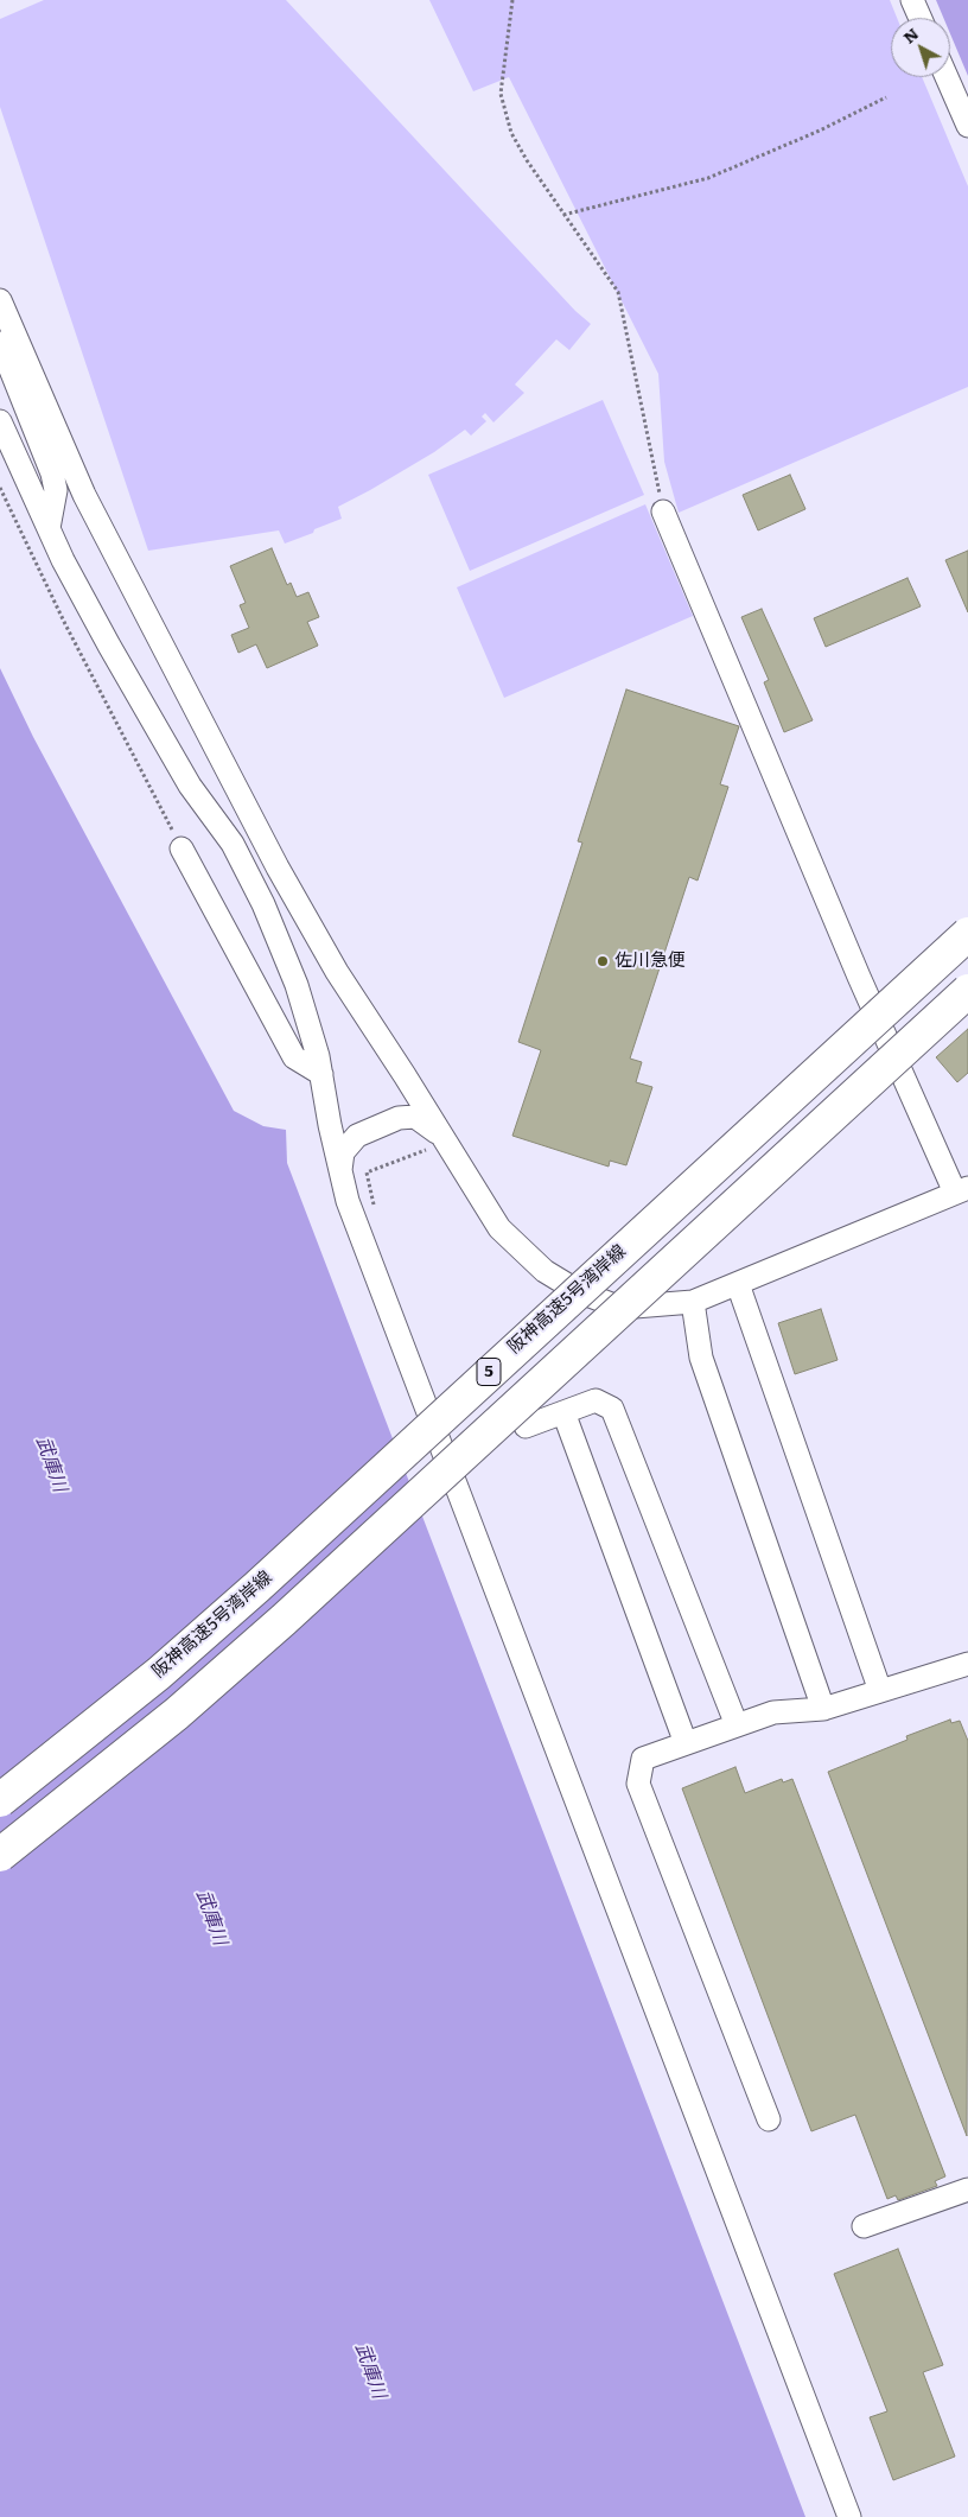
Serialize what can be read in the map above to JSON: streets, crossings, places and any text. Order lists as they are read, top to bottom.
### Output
{
  "streets": {
    "highway": ["阪神高速5号湾岸線", "5"]
  },
  "water": ["武庫川"],
  "places": ["佐川急便"],
  "north": "top left"
}
